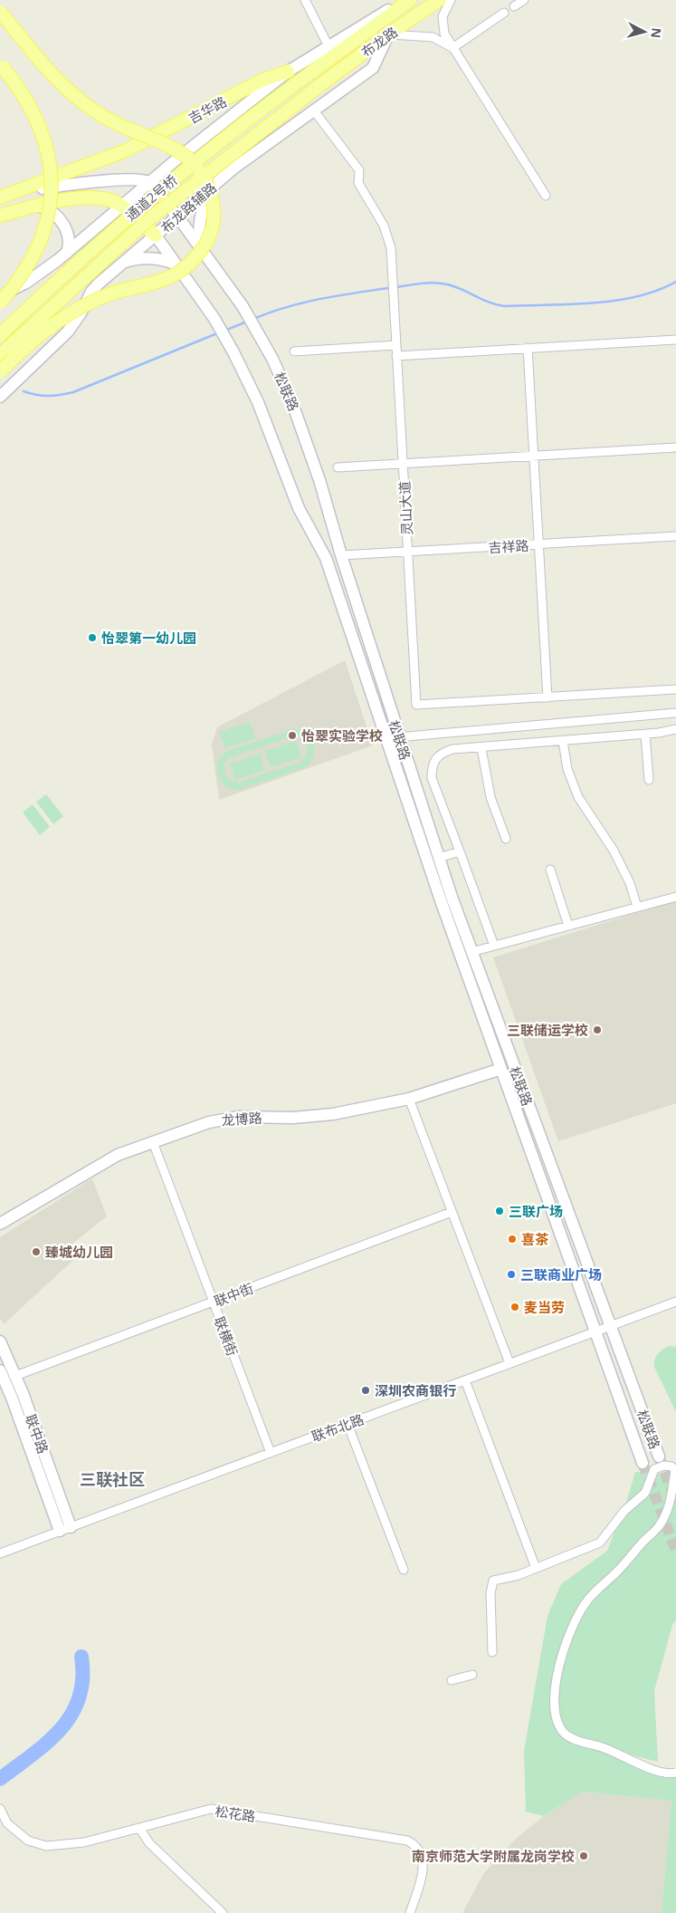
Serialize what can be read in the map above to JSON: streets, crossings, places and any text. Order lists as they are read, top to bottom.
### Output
{
  "streets": {
    "main road": ["布龙路", "吉华路", "通道2号桥"],
    "street": [
      "布龙路辅路",
      "松联路",
      "灵山大道",
      "吉祥路",
      "龙博路",
      "联中街",
      "联横街",
      "联布北路",
      "联中路",
      "松花路"
    ]
  },
  "crossings": [
    ["布龙路", "通道2号桥"],
    ["布龙路", "布龙路辅路"],
    ["布龙路辅路", "松联路"],
    ["布龙路辅路", "灵山大道"],
    ["松联路", "吉祥路"],
    ["松联路", "龙博路"],
    ["松联路", "联布北路"],
    ["灵山大道", "吉祥路"],
    ["龙博路", "联横街"],
    ["联中街", "联横街"],
    ["联中街", "联中路"],
    ["联横街", "联布北路"],
    ["联布北路", "联中路"]
  ],
  "districts": ["三联社区"],
  "places": [
    "怡翠第一幼儿园",
    "怡翠实验学校",
    "三联储运学校",
    "三联广场",
    "喜茶",
    "臻城幼儿园",
    "三联商业广场",
    "麦当劳",
    "深圳农商银行",
    "南京师范大学附属龙岗学校"
  ],
  "north": "right"
}
